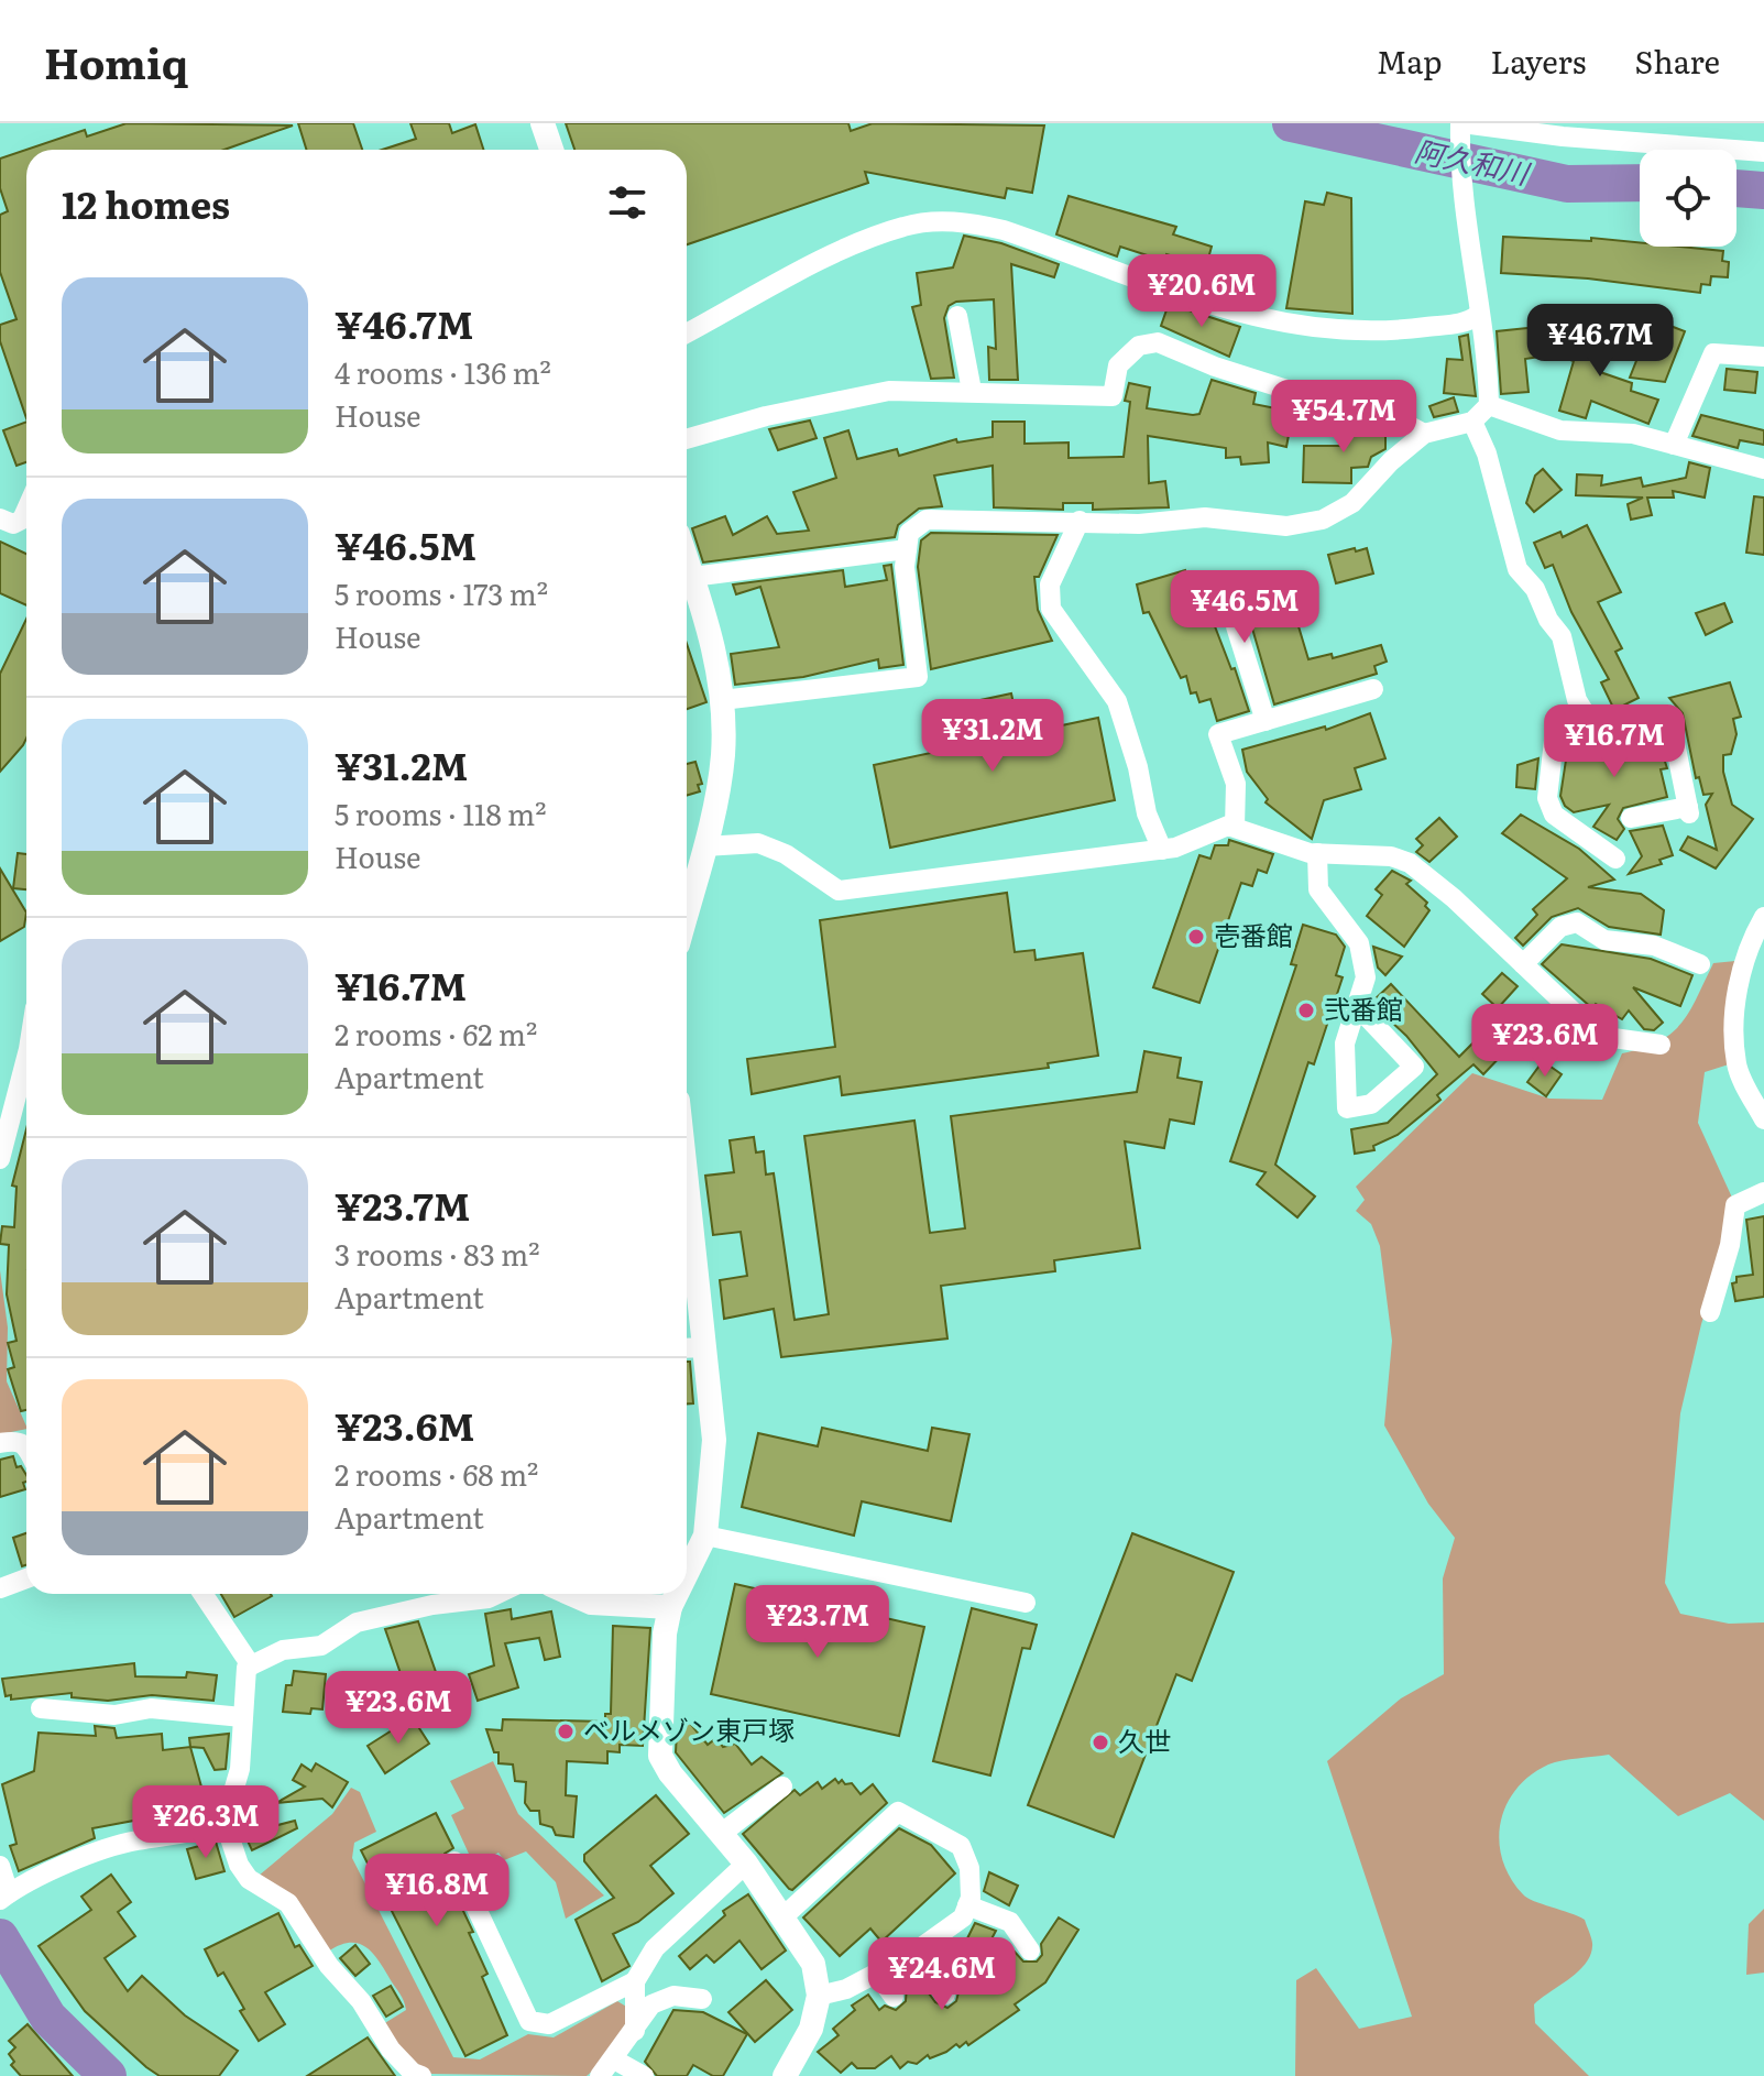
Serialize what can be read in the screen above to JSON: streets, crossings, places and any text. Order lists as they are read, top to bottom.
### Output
{
  "water": ["阿久和川"],
  "places": [
    "壱番館",
    "弐番館",
    "ベルメゾン東戸塚",
    "久世"
  ],
  "page": {
    "header": "Homiq",
    "nav": ["Map", "Layers", "Share"],
    "heading": "12 homes",
    "price": [
      "¥20.6M",
      "¥46.7M",
      "¥54.7M",
      "¥46.5M",
      "¥31.2M",
      "¥16.7M",
      "¥23.6M",
      "¥23.7M",
      "¥23.6M",
      "¥26.3M",
      "¥16.8M",
      "¥24.6M"
    ],
    "list": [
      {
        "name": "¥46.7M",
        "note": "4 rooms · 136 m² · House"
      },
      {
        "name": "¥46.5M",
        "note": "5 rooms · 173 m² · House"
      },
      {
        "name": "¥31.2M",
        "note": "5 rooms · 118 m² · House"
      },
      {
        "name": "¥16.7M",
        "note": "2 rooms · 62 m² · Apartment"
      },
      {
        "name": "¥23.7M",
        "note": "3 rooms · 83 m² · Apartment"
      },
      {
        "name": "¥23.6M",
        "note": "2 rooms · 68 m² · Apartment"
      }
    ]
  }
}
